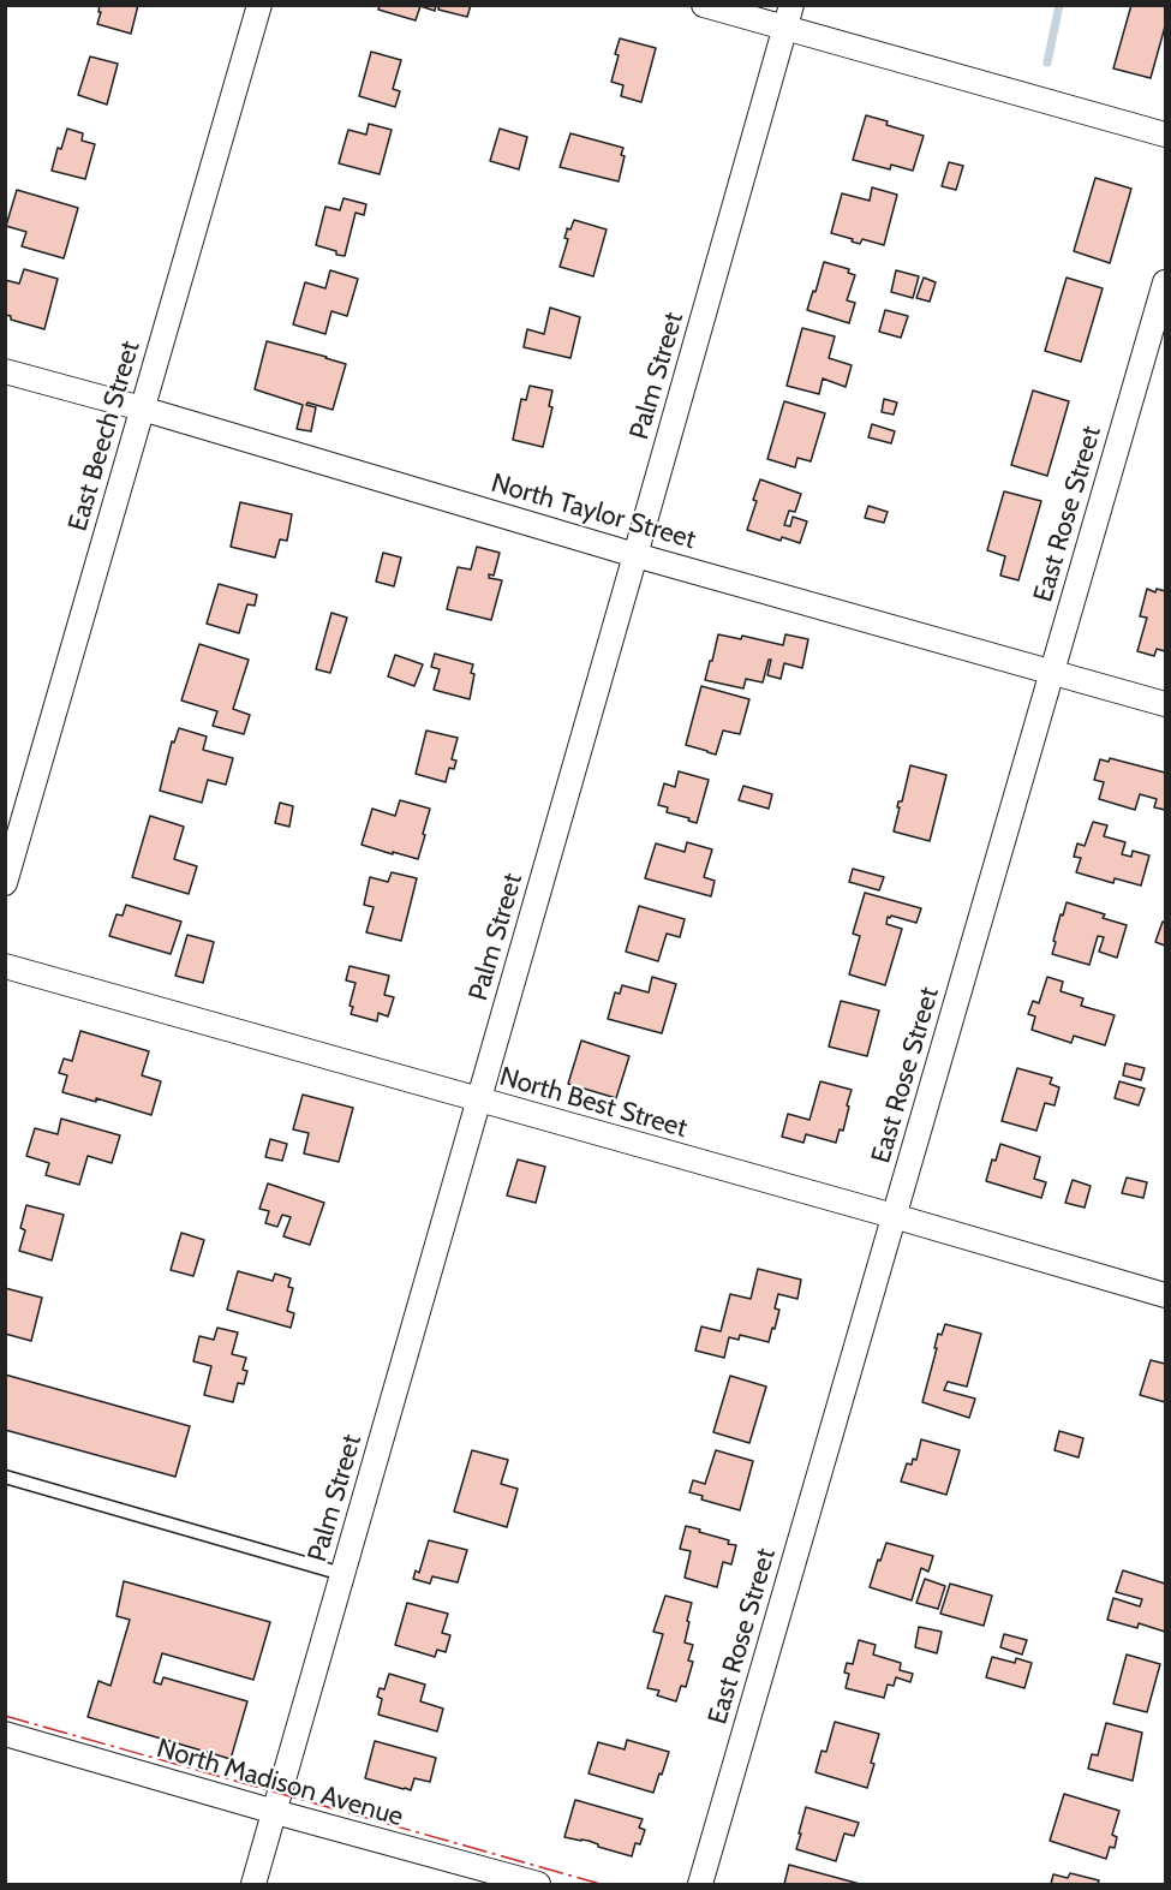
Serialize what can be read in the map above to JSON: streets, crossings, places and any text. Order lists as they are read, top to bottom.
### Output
{
  "streets": {
    "street": [
      "Palm Street",
      "East Beech Street",
      "North Taylor Street",
      "East Rose Street",
      "North Best Street",
      "North Madison Avenue"
    ]
  },
  "crossings": [
    ["Palm Street", "North Taylor Street"],
    ["Palm Street", "North Best Street"],
    ["Palm Street", "North Madison Avenue"],
    ["East Beech Street", "North Taylor Street"],
    ["North Taylor Street", "East Rose Street"],
    ["East Rose Street", "North Best Street"]
  ]
}
